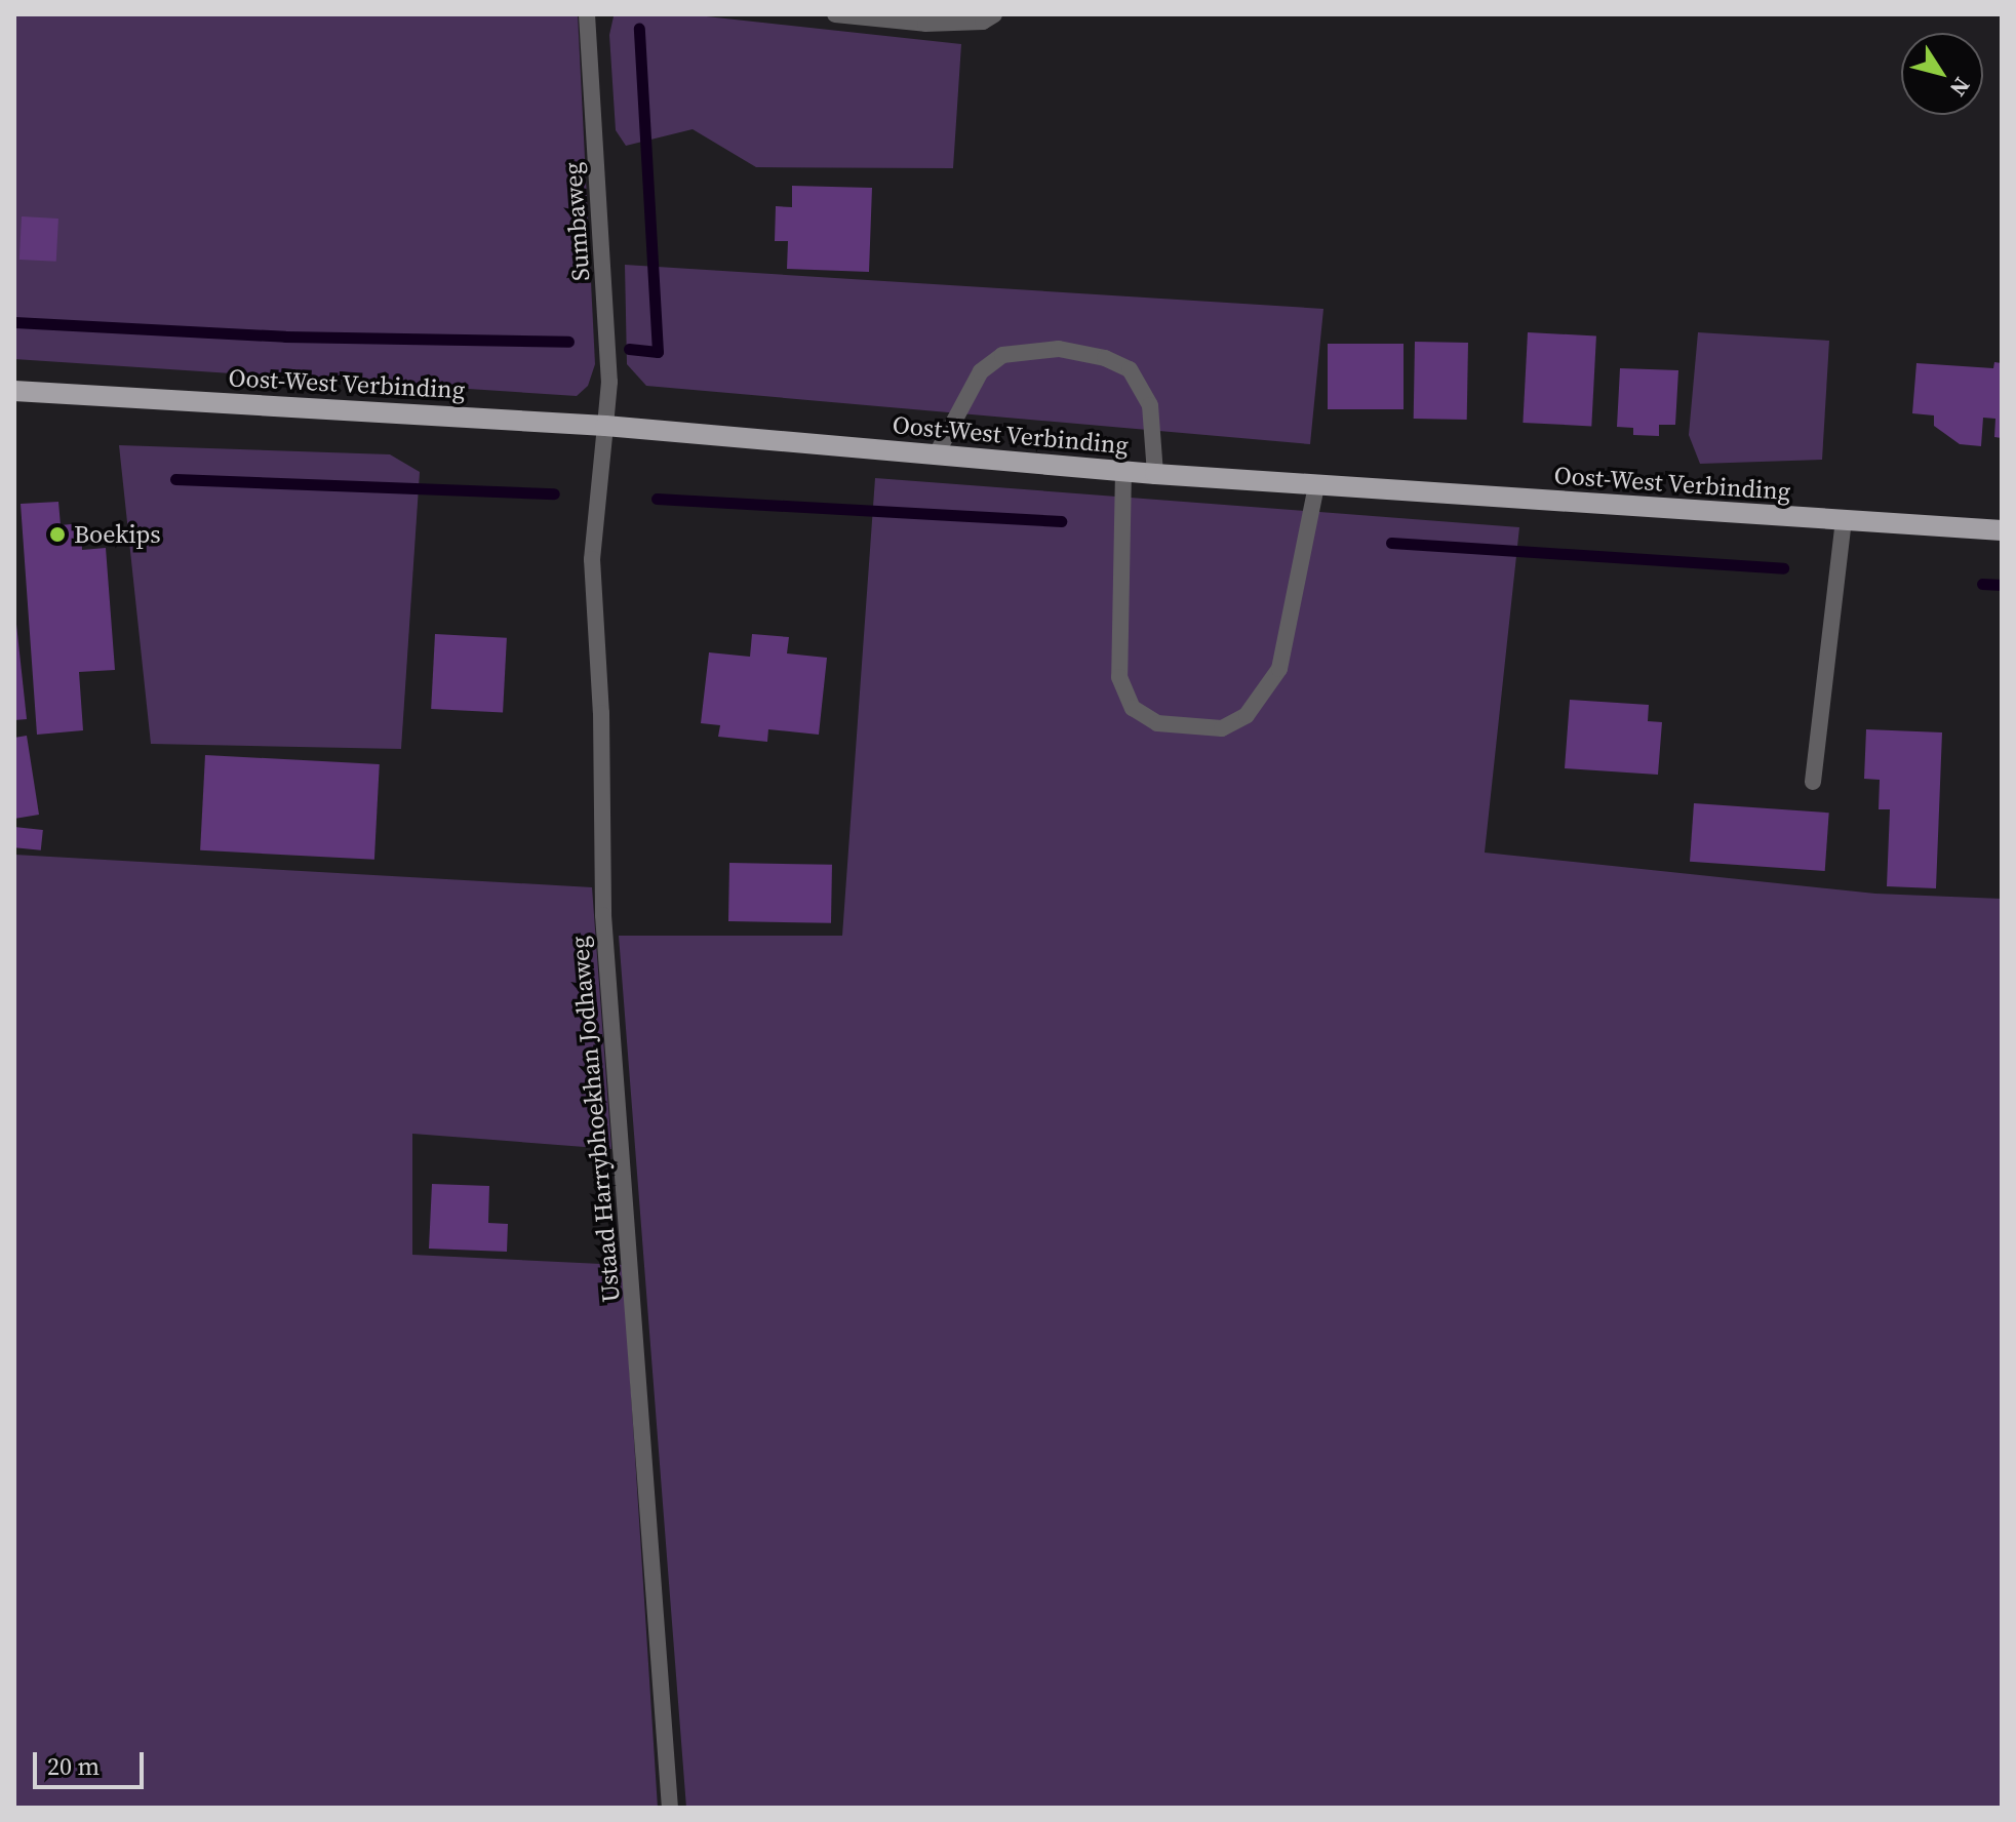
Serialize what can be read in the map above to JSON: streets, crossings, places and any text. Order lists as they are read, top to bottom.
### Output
{
  "streets": {
    "main road": ["Oost-West Verbinding"],
    "street": ["Sumbaweg", "Ustaad Harrybhoekhan Jodhaweg"]
  },
  "crossings": [
    ["Sumbaweg", "Oost-West Verbinding"],
    ["Sumbaweg", "Ustaad Harrybhoekhan Jodhaweg"],
    ["Oost-West Verbinding", "Ustaad Harrybhoekhan Jodhaweg"]
  ],
  "places": ["Boekips"],
  "scale_bar": "20 m",
  "north": "bottom right"
}
